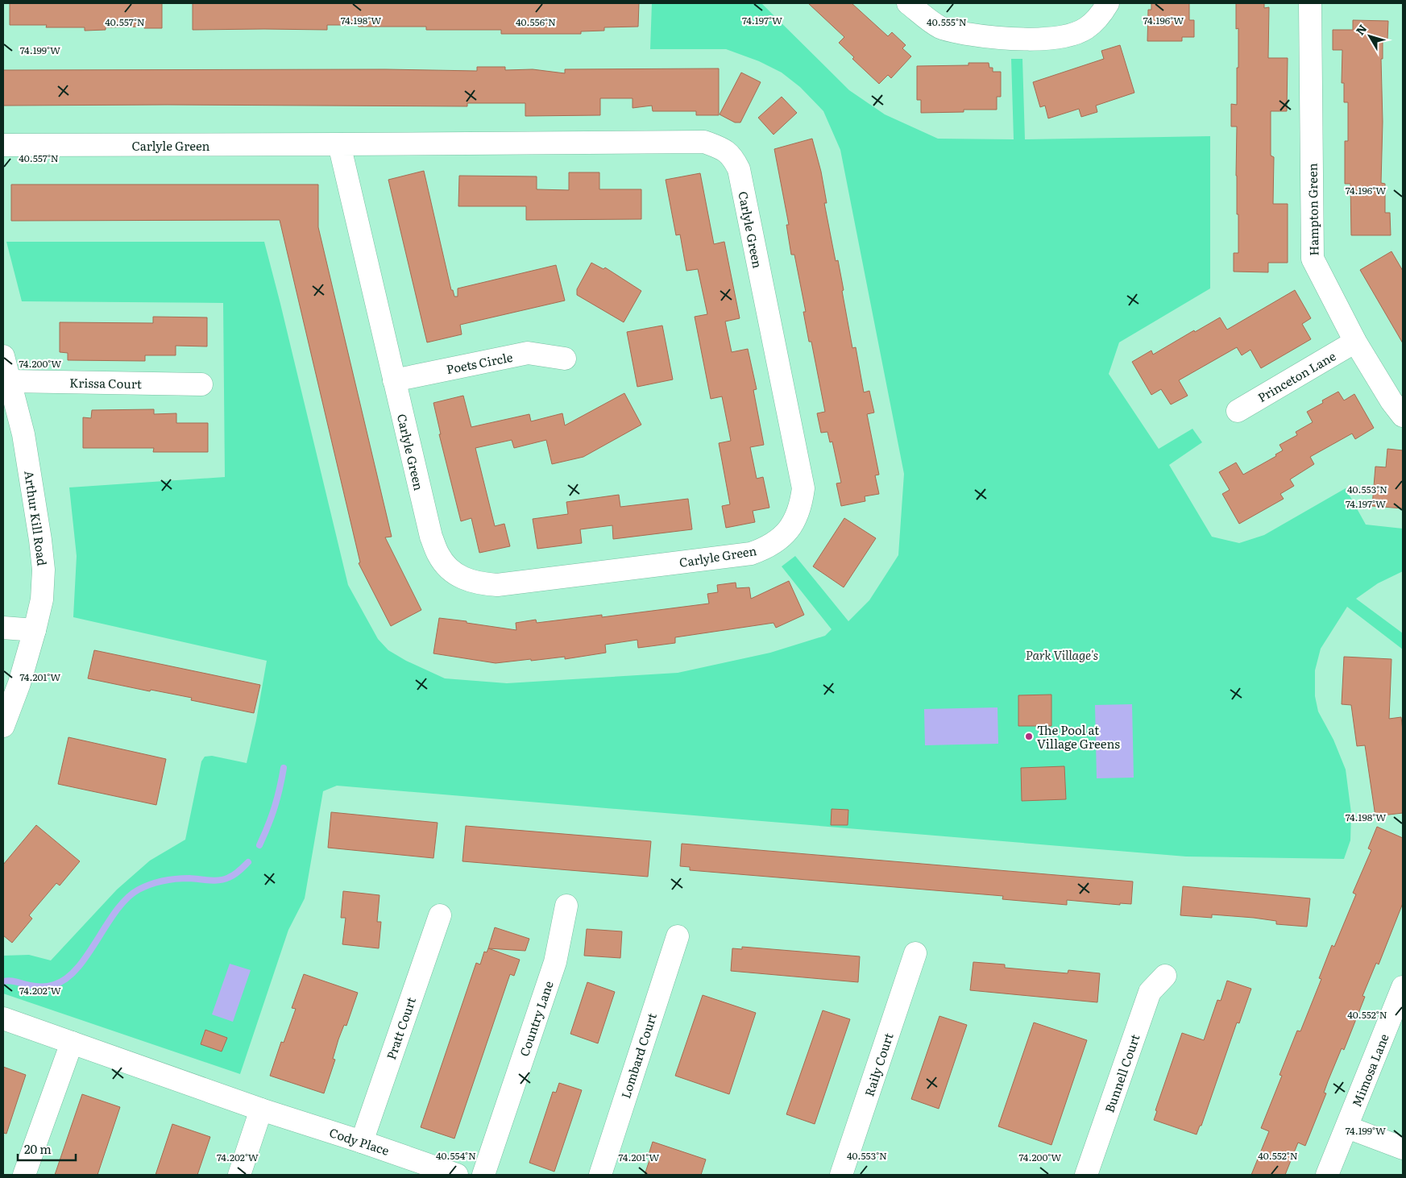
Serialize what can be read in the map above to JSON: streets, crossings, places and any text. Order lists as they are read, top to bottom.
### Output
{
  "streets": {
    "street": [
      "Carlyle Green",
      "Hampton Green",
      "Poets Circle",
      "Princeton Lane",
      "Krissa Court",
      "Arthur Kill Road",
      "Country Lane",
      "Pratt Court",
      "Lombard Court",
      "Raily Court",
      "Mimosa Lane",
      "Bunnell Court",
      "Cody Place"
    ]
  },
  "crossings": [
    ["Carlyle Green", "Poets Circle"],
    ["Hampton Green", "Princeton Lane"],
    ["Krissa Court", "Arthur Kill Road"],
    ["Pratt Court", "Cody Place"]
  ],
  "parks": ["Park Village's"],
  "places": ["The Pool at Village Greens"],
  "scale_bar": "20 m",
  "north": "top left",
  "coordinates": [
    "74.198°W",
    "74.197°W",
    "74.196°W",
    "40.557°N",
    "40.556°N",
    "40.555°N",
    "74.199°W",
    "74.200°W",
    "40.553°N",
    "74.201°W",
    "74.202°W",
    "40.552°N",
    "40.554°N"
  ]
}
